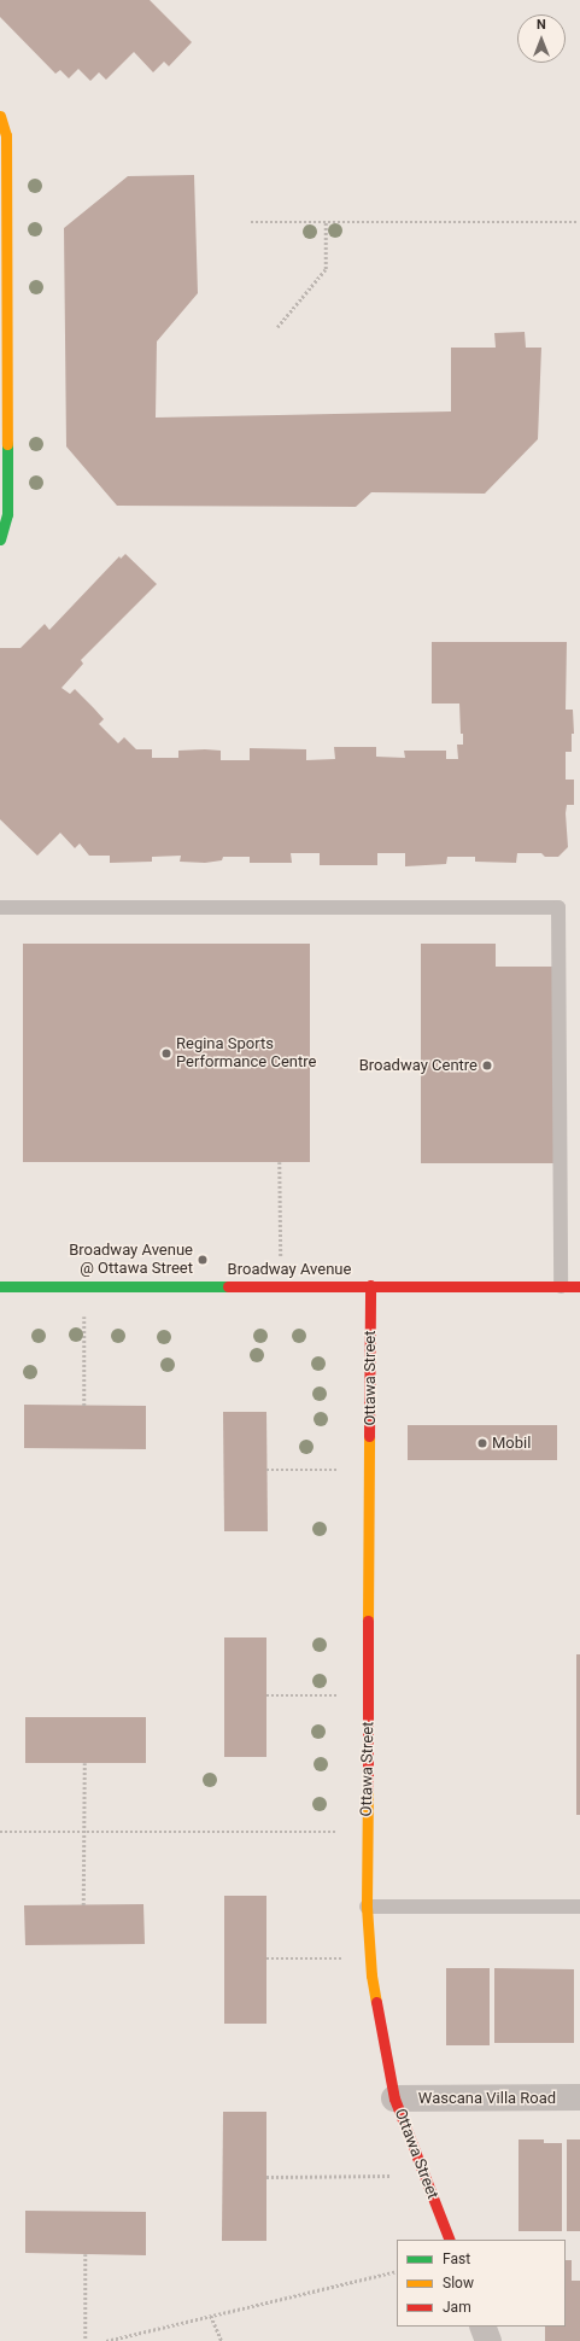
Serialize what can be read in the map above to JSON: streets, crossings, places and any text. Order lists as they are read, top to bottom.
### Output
{
  "streets": {
    "street": ["Broadway Avenue", "Ottawa Street", "Wascana Villa Road"]
  },
  "crossings": [
    ["Broadway Avenue", "Ottawa Street"],
    ["Ottawa Street", "Wascana Villa Road"]
  ],
  "places": [
    "Regina Sports Performance Centre",
    "Broadway Centre",
    "Broadway Avenue @ Ottawa Street",
    "Mobil"
  ],
  "legend": ["Fast", "Slow", "Jam"],
  "north": "top"
}
